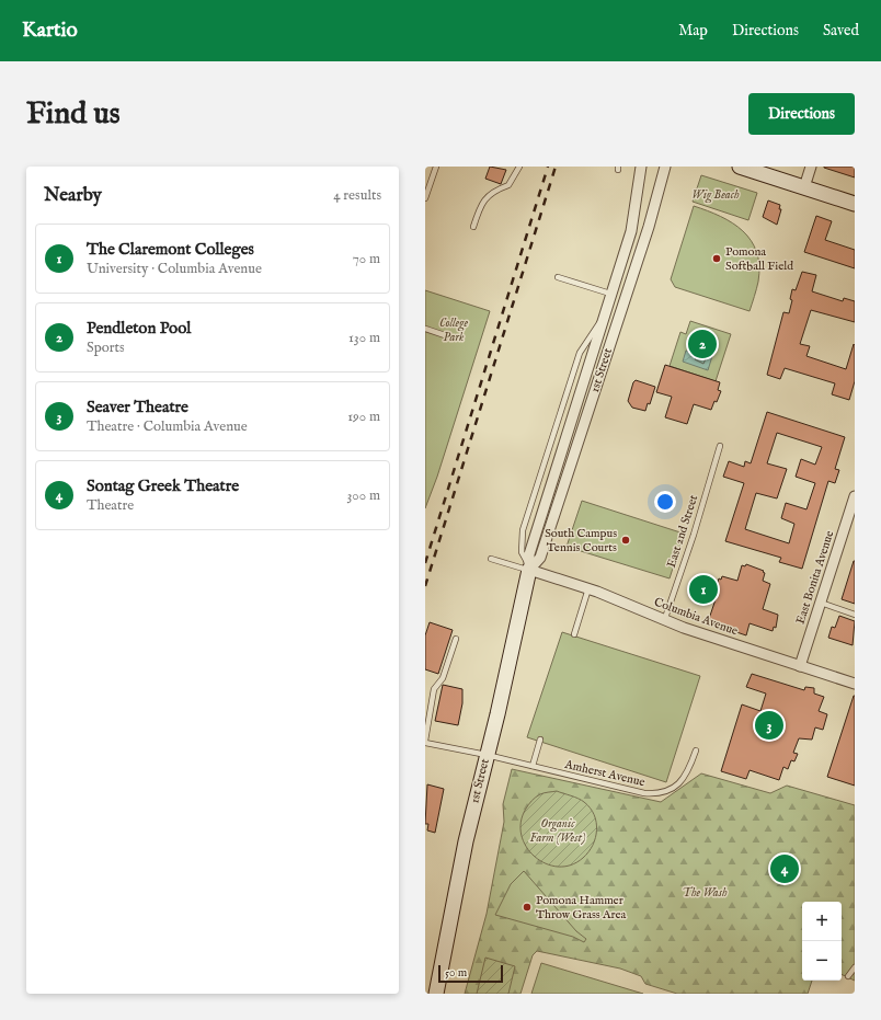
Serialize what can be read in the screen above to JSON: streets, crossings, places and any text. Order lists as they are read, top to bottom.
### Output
{
  "streets": {
    "street": ["1st Street", "East Bonita Avenue", "Columbia Avenue"],
    "lane": ["East 2nd Street", "Amherst Avenue"]
  },
  "crossings": [
    ["1st Street", "Columbia Avenue"],
    ["1st Street", "Amherst Avenue"],
    ["East 2nd Street", "Columbia Avenue"],
    ["East Bonita Avenue", "Columbia Avenue"]
  ],
  "parks": [
    "Wig Beach",
    "College Park",
    "Organic Farm (West)",
    "The Wash"
  ],
  "places": ["Pomona Softball Field", "South Campus Tennis Courts", "Pomona Hammer Throw Grass Area"],
  "scale_bar": "50 m",
  "page": {
    "header": "Kartio",
    "nav": ["Map", "Directions", "Saved"],
    "buttons": "Directions",
    "title": "Find us",
    "heading": ["Nearby", "4 results"],
    "list": [
      {
        "mark": "1",
        "name": "The Claremont Colleges",
        "note": "University · Columbia Avenue",
        "value": "70 m"
      },
      {
        "mark": "2",
        "name": "Pendleton Pool",
        "note": "Sports",
        "value": "130 m"
      },
      {
        "mark": "3",
        "name": "Seaver Theatre",
        "note": "Theatre · Columbia Avenue",
        "value": "190 m"
      },
      {
        "mark": "4",
        "name": "Sontag Greek Theatre",
        "note": "Theatre",
        "value": "300 m"
      }
    ],
    "pins": [
      "2",
      "1",
      "3",
      "4"
    ],
    "map_buttons": ["+", "−"],
    "scale": "50 m"
  }
}
